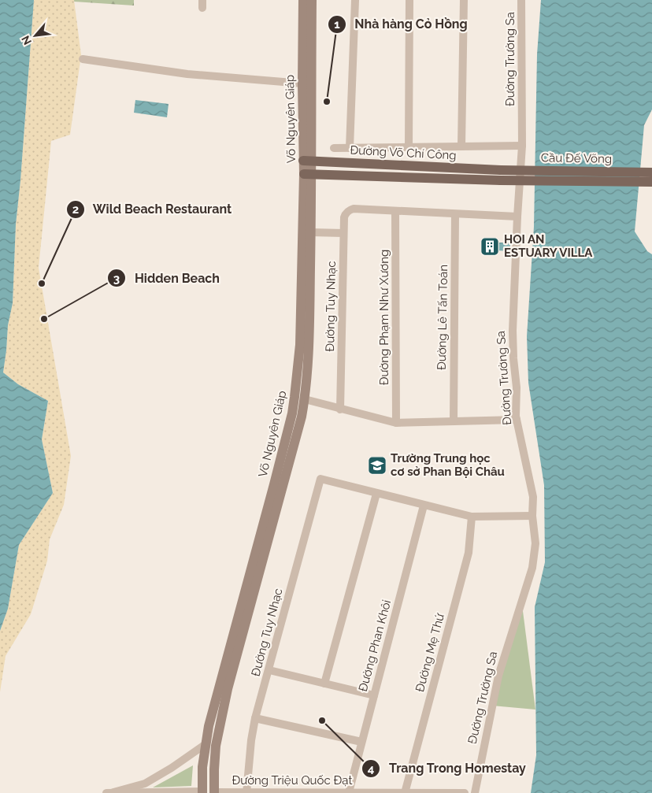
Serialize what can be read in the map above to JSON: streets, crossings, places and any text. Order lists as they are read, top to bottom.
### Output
{
  "streets": {
    "main road": ["Võ Nguyên Giáp", "Đường Võ Chí Công", "Cầu Đế Võng"],
    "street": [
      "Đường Trường Sa",
      "Đường Tuy Nhạc",
      "Đường Phạm Như Xương",
      "Đường Lê Tấn Toán",
      "Đường Phan Khôi",
      "Đường Mẹ Thứ",
      "Đường Triệu Quốc Đạt"
    ]
  },
  "crossings": [
    ["Võ Nguyên Giáp", "Đường Võ Chí Công"],
    ["Võ Nguyên Giáp", "Đường Triệu Quốc Đạt"],
    ["Đường Võ Chí Công", "Cầu Đế Võng"],
    ["Đường Tuy Nhạc", "Đường Phạm Như Xương"],
    ["Đường Tuy Nhạc", "Đường Triệu Quốc Đạt"],
    ["Đường Phan Khôi", "Đường Triệu Quốc Đạt"],
    ["Đường Mẹ Thứ", "Đường Triệu Quốc Đạt"]
  ],
  "places": {
    "other": [
      "Nhà hàng Cỏ Hồng",
      "Wild Beach Restaurant",
      "Hidden Beach",
      "Trang Trong Homestay"
    ],
    "building": ["HOI AN ESTUARY VILLA"],
    "school or university": ["Trường Trung học cơ sở Phan Bội Châu"]
  },
  "north": "bottom left"
}
